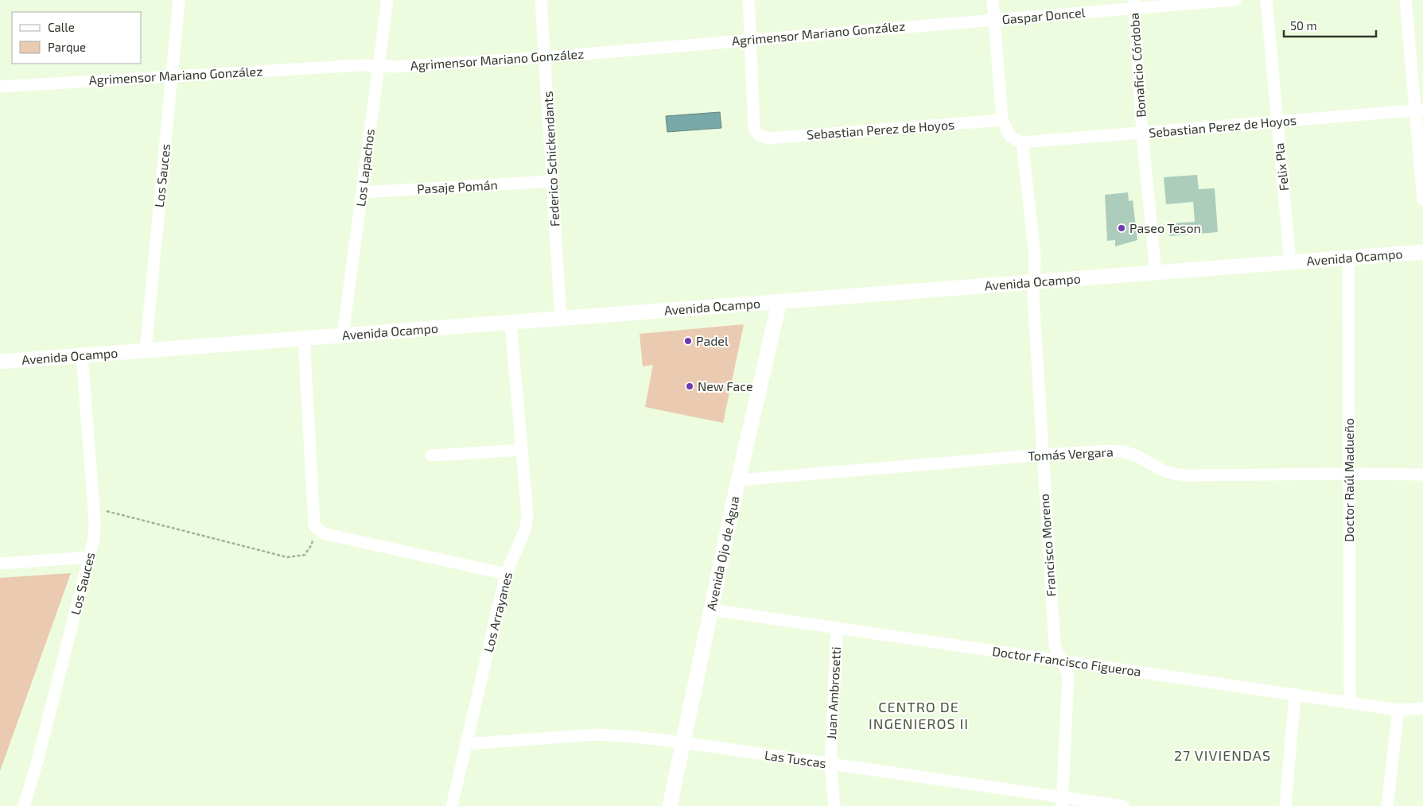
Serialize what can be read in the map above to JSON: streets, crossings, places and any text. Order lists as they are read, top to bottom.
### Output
{
  "streets": {
    "main road": ["Avenida Ocampo", "Avenida Ojo de Agua"],
    "street": [
      "Gaspar Doncel",
      "Agrimensor Mariano González",
      "Bonaficio Córdoba",
      "Sebastian Perez de Hoyos",
      "Federico Schickendants",
      "Felix Pla",
      "Los Lapachos",
      "Los Sauces",
      "Pasaje Pomán",
      "Tomás Vergara",
      "Doctor Raúl Madueño",
      "Francisco Moreno",
      "Los Arrayanes",
      "Doctor Francisco Figueroa",
      "Juan Ambrosetti",
      "Las Tuscas"
    ]
  },
  "crossings": [
    ["Gaspar Doncel", "Agrimensor Mariano González"],
    ["Gaspar Doncel", "Bonaficio Córdoba"],
    ["Agrimensor Mariano González", "Sebastian Perez de Hoyos"],
    ["Agrimensor Mariano González", "Federico Schickendants"],
    ["Agrimensor Mariano González", "Los Lapachos"],
    ["Agrimensor Mariano González", "Los Sauces"],
    ["Bonaficio Córdoba", "Sebastian Perez de Hoyos"],
    ["Bonaficio Córdoba", "Avenida Ocampo"],
    ["Sebastian Perez de Hoyos", "Felix Pla"],
    ["Sebastian Perez de Hoyos", "Francisco Moreno"],
    ["Federico Schickendants", "Pasaje Pomán"],
    ["Federico Schickendants", "Avenida Ocampo"],
    ["Felix Pla", "Avenida Ocampo"],
    ["Los Lapachos", "Pasaje Pomán"],
    ["Los Lapachos", "Avenida Ocampo"],
    ["Los Sauces", "Avenida Ocampo"],
    ["Avenida Ocampo", "Doctor Raúl Madueño"],
    ["Avenida Ocampo", "Francisco Moreno"],
    ["Avenida Ocampo", "Avenida Ojo de Agua"],
    ["Avenida Ocampo", "Los Arrayanes"],
    ["Tomás Vergara", "Doctor Raúl Madueño"],
    ["Tomás Vergara", "Francisco Moreno"],
    ["Tomás Vergara", "Avenida Ojo de Agua"],
    ["Doctor Raúl Madueño", "Doctor Francisco Figueroa"],
    ["Francisco Moreno", "Doctor Francisco Figueroa"],
    ["Francisco Moreno", "Las Tuscas"],
    ["Avenida Ojo de Agua", "Doctor Francisco Figueroa"],
    ["Avenida Ojo de Agua", "Las Tuscas"],
    ["Los Arrayanes", "Las Tuscas"],
    ["Doctor Francisco Figueroa", "Juan Ambrosetti"],
    ["Juan Ambrosetti", "Las Tuscas"]
  ],
  "districts": ["CENTRO DE INGENIEROS II", "27 VIVIENDAS"],
  "places": ["Paseo Teson", "Padel", "New Face"],
  "legend": ["Calle", "Parque"],
  "scale_bar": "50 m"
}
